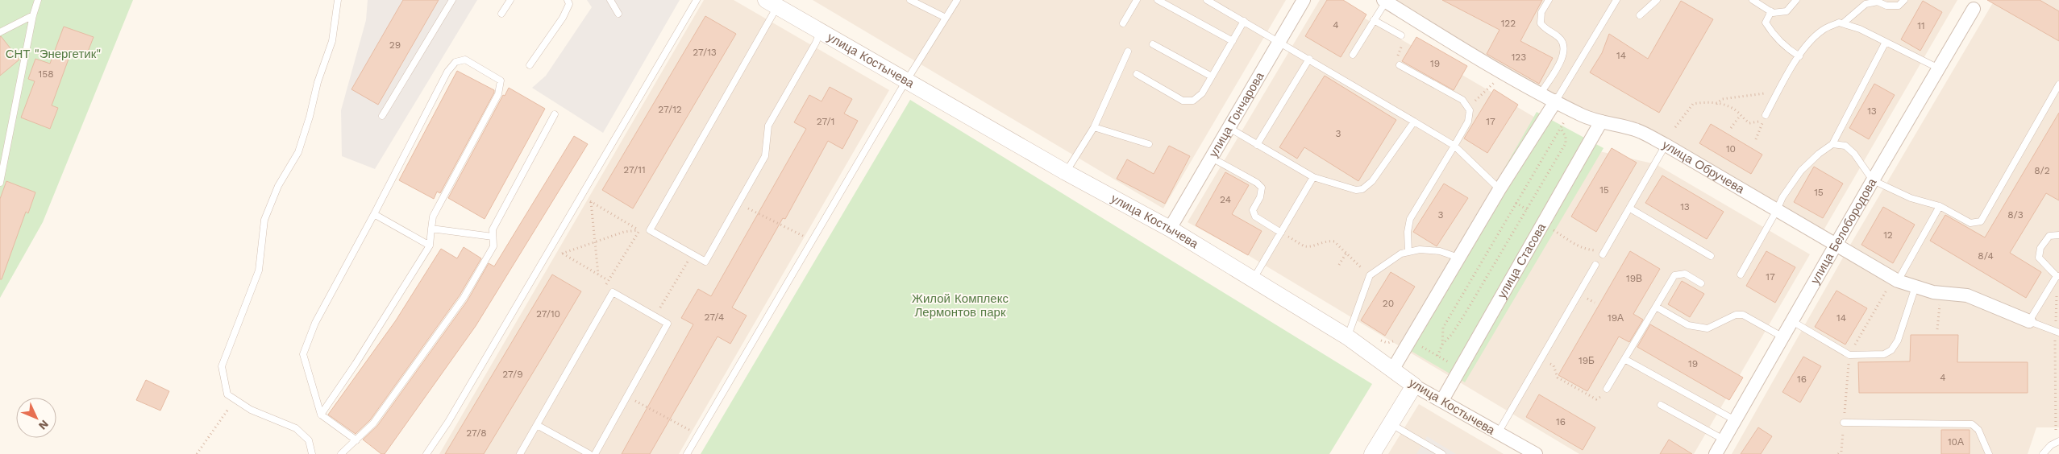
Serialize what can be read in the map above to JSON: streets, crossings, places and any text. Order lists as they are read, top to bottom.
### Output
{
  "streets": {
    "street": [
      "улица Костычева",
      "улица Гончарова",
      "улица Обручева",
      "улица Белобородова",
      "улица Стасова"
    ]
  },
  "crossings": [
    ["улица Костычева", "улица Гончарова"],
    ["улица Костычева", "улица Стасова"],
    ["улица Обручева", "улица Белобородова"],
    ["улица Обручева", "улица Стасова"]
  ],
  "parks": ["СНТ \"Энергетик\"", "Жилой Комплекс Лермонтов парк"],
  "house_numbers": [
    "122",
    "4",
    "11",
    "29",
    "27/13",
    "14",
    "123",
    "19",
    "158",
    "27/12",
    "13",
    "27/1",
    "17",
    "3",
    "10",
    "27/11",
    "8/2",
    "15",
    "15",
    "24",
    "13",
    "3",
    "8/3",
    "12",
    "8/4",
    "17",
    "19В",
    "20",
    "27/10",
    "27/4",
    "19А",
    "14",
    "19Б",
    "19",
    "27/9",
    "4",
    "16",
    "16",
    "27/8",
    "10А"
  ],
  "north": "bottom right"
}
